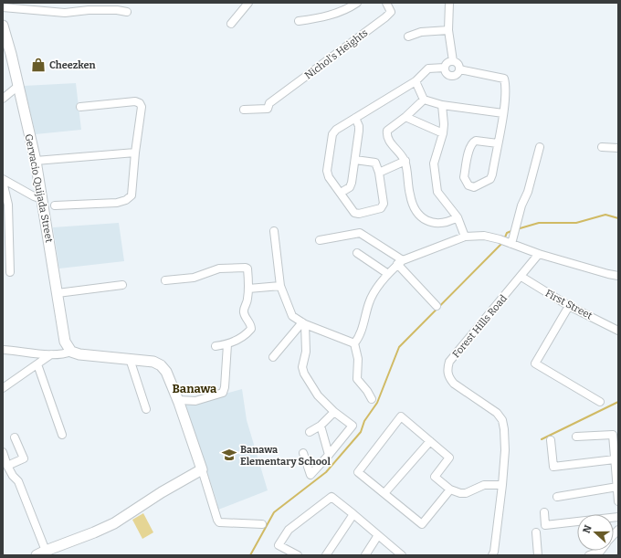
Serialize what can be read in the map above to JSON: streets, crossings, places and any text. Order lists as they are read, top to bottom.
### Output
{
  "streets": {
    "street": [
      "Nichol's Heights",
      "Gervacio Quijada Street",
      "First Street",
      "Forest Hills Road"
    ]
  },
  "crossings": [
    ["First Street", "Forest Hills Road"]
  ],
  "districts": ["Banawa"],
  "places": {
    "shop": ["Cheezken"],
    "school or university": ["Banawa Elementary School"]
  },
  "north": "left"
}
